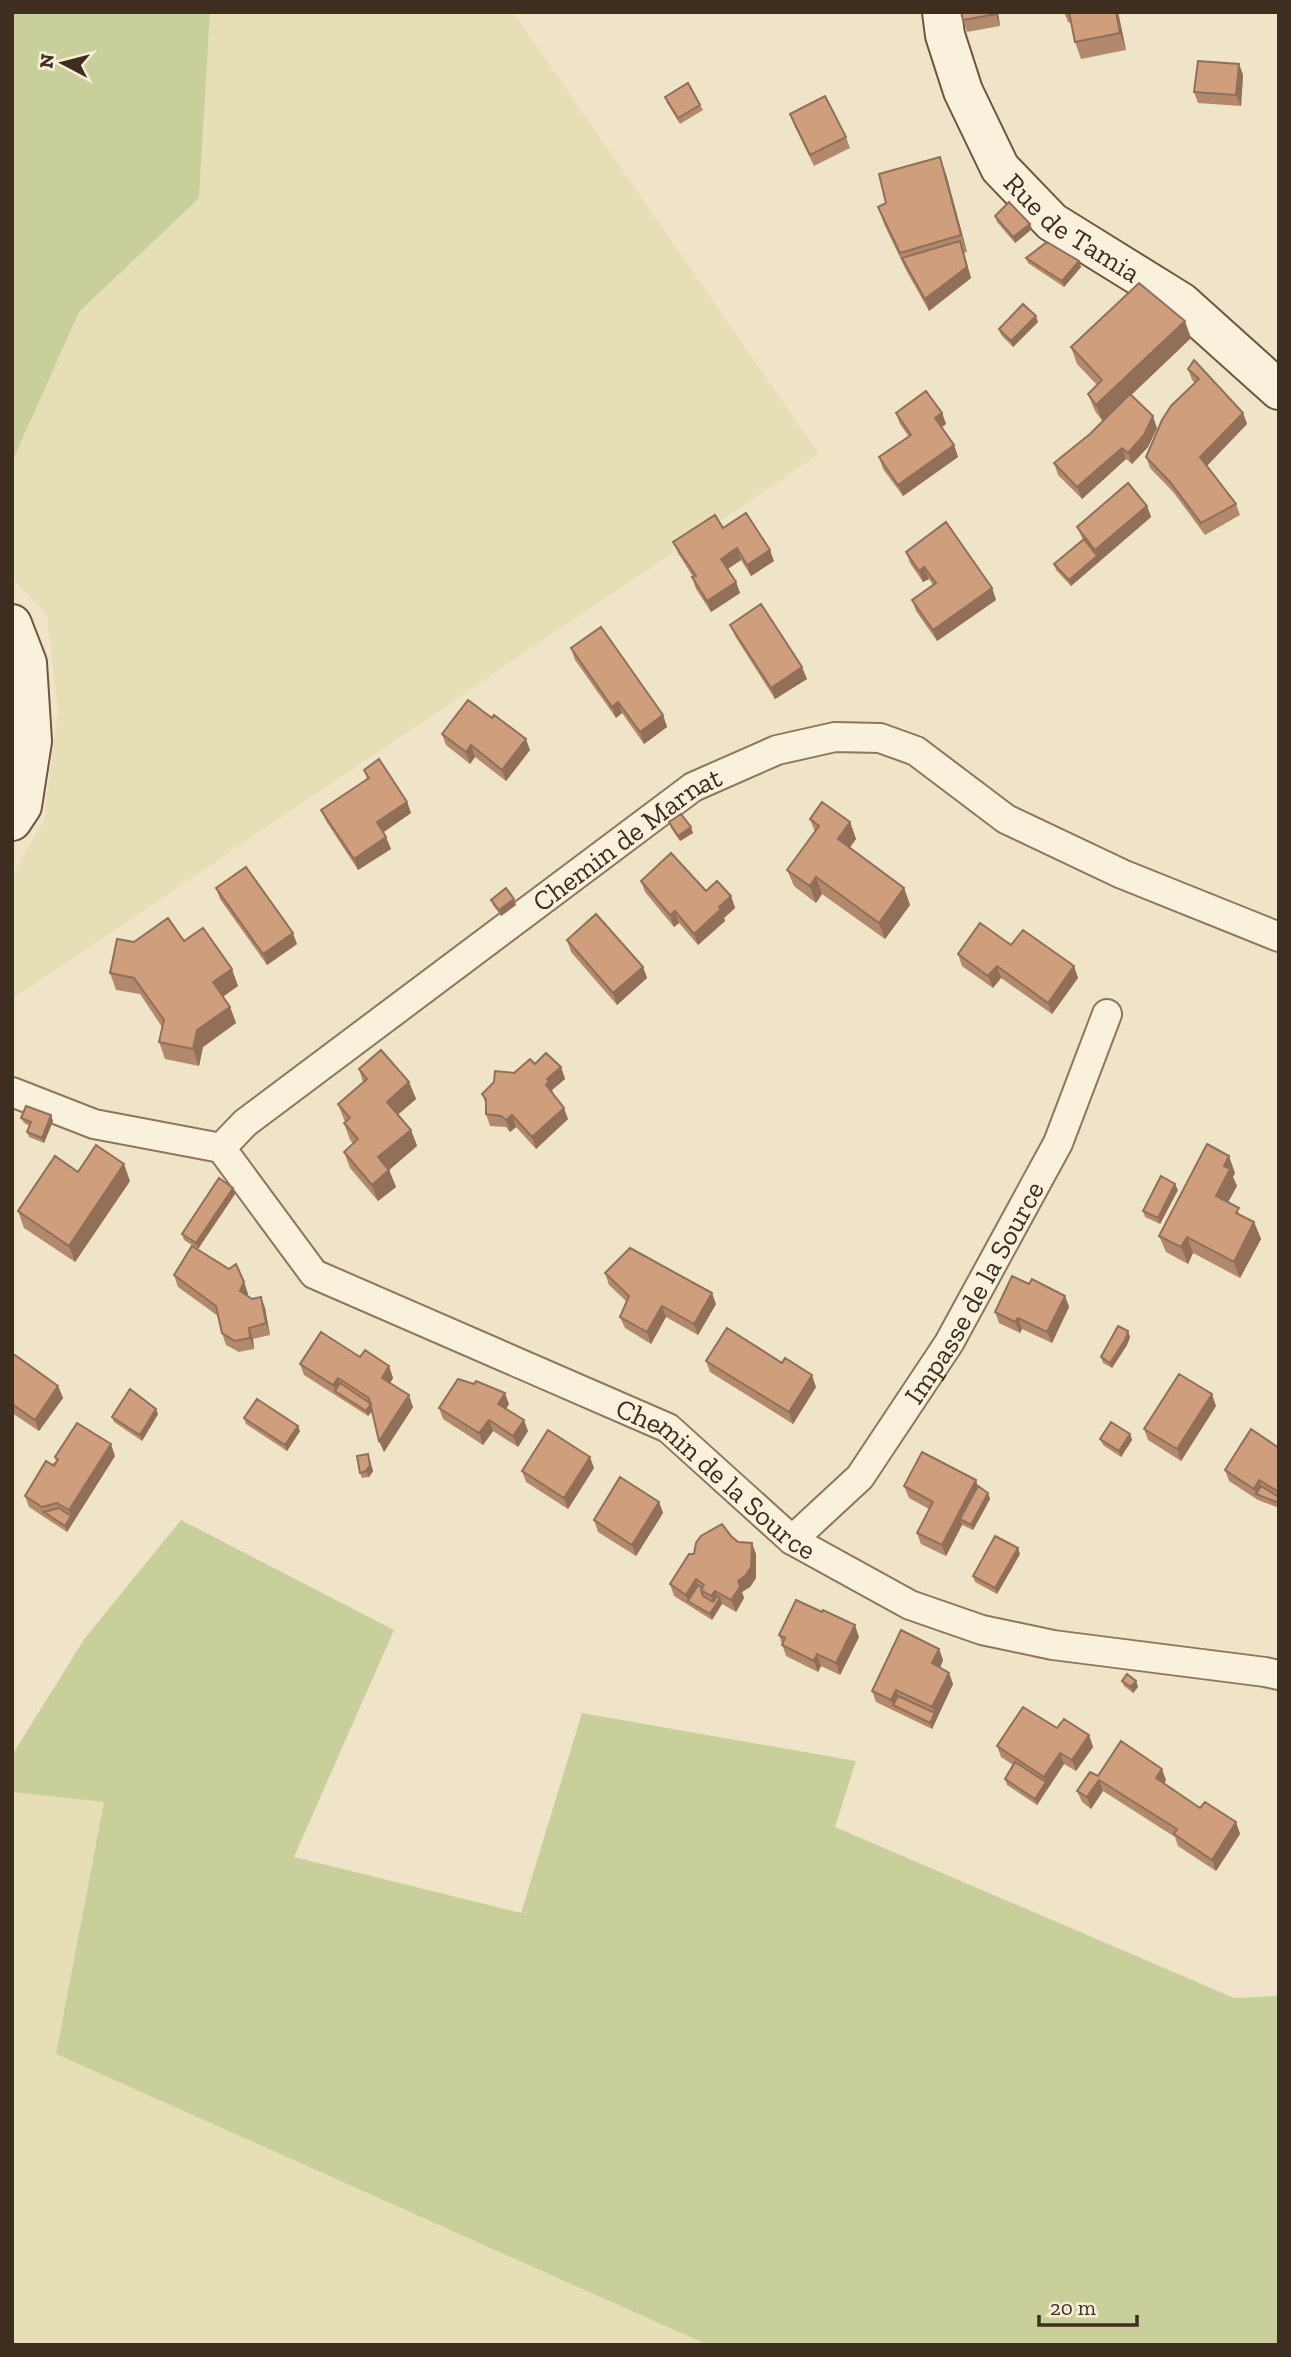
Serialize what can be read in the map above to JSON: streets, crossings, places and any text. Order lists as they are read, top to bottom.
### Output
{
  "streets": {
    "street": [
      "Rue de Tamia",
      "Chemin de Marnat",
      "Impasse de la Source",
      "Chemin de la Source"
    ]
  },
  "crossings": [
    ["Chemin de Marnat", "Chemin de la Source"],
    ["Impasse de la Source", "Chemin de la Source"]
  ],
  "scale_bar": "20 m",
  "north": "left"
}
